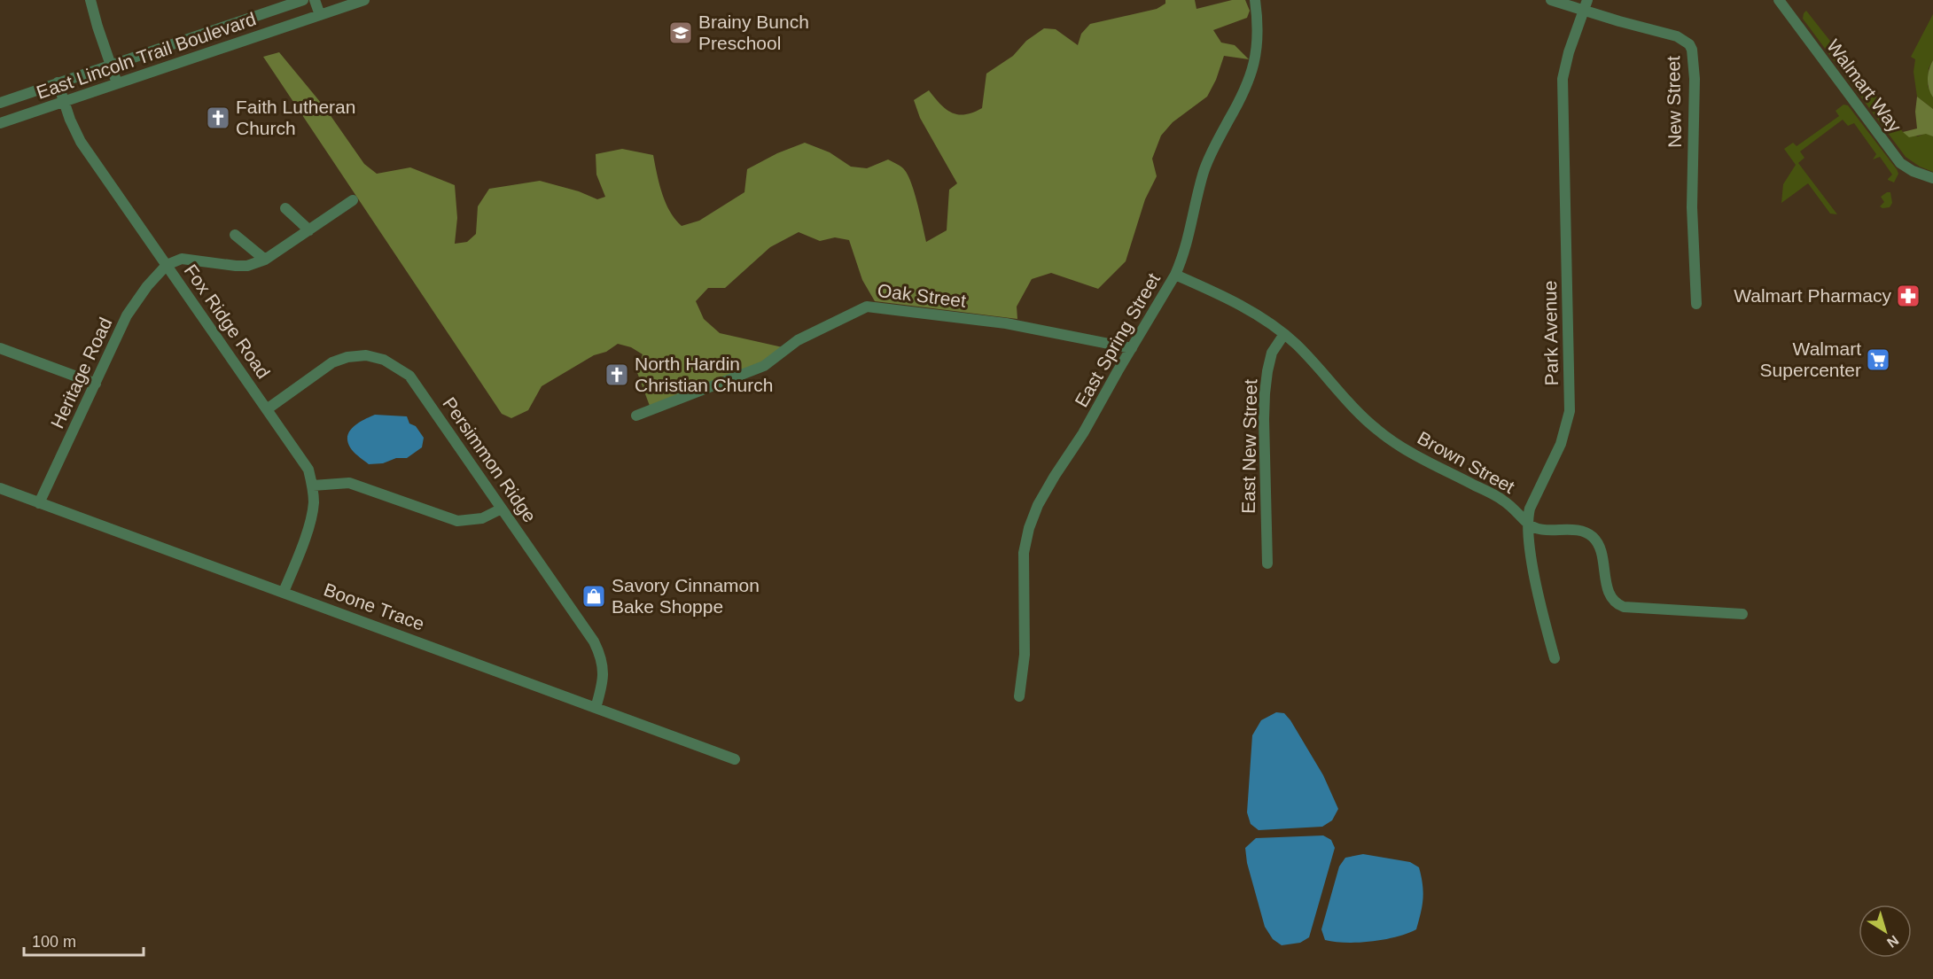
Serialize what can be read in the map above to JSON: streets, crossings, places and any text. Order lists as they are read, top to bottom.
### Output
{
  "streets": {
    "street": [
      "East Lincoln Trail Boulevard",
      "Walmart Way",
      "New Street",
      "Oak Street",
      "Fox Ridge Road",
      "Park Avenue",
      "East Spring Street",
      "Heritage Road",
      "East New Street",
      "Persimmon Ridge",
      "Brown Street",
      "Boone Trace"
    ]
  },
  "crossings": [
    ["East Lincoln Trail Boulevard", "Fox Ridge Road"],
    ["New Street", "Park Avenue"],
    ["Oak Street", "East Spring Street"],
    ["Fox Ridge Road", "Heritage Road"],
    ["Fox Ridge Road", "Persimmon Ridge"],
    ["Fox Ridge Road", "Boone Trace"],
    ["Park Avenue", "Brown Street"],
    ["East Spring Street", "Brown Street"],
    ["Heritage Road", "Boone Trace"],
    ["East New Street", "Brown Street"],
    ["Persimmon Ridge", "Boone Trace"]
  ],
  "places": {
    "school or university": ["Brainy Bunch Preschool"],
    "church": ["Faith Lutheran Church", "North Hardin Christian Church"],
    "pharmacy": ["Walmart Pharmacy"],
    "supermarket": ["Walmart Supercenter"],
    "shop": ["Savory Cinnamon Bake Shoppe"]
  },
  "scale_bar": "100 m",
  "north": "bottom right"
}
